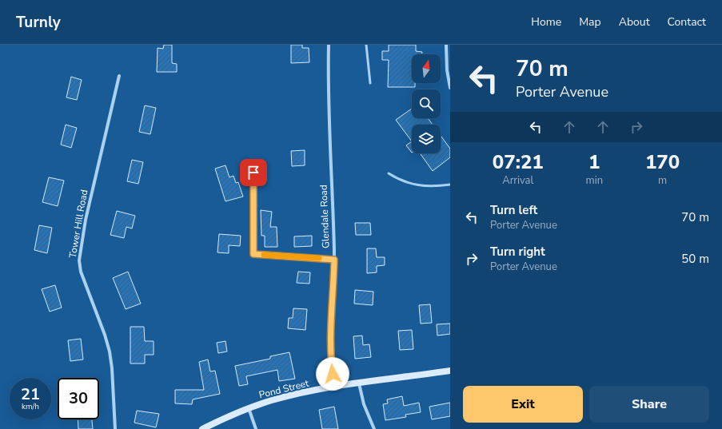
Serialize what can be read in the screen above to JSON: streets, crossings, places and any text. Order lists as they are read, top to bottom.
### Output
{
  "streets": {
    "main road": ["Pond Street"],
    "street": ["Glendale Road", "Tower Hill Road"]
  },
  "crossings": [
    ["Glendale Road", "Pond Street"]
  ],
  "north": "top",
  "page": {
    "header": "Turnly",
    "nav": [
      "Home",
      "Map",
      "About",
      "Contact"
    ],
    "turn": ["70 m", "Porter Avenue"],
    "eta": [
      "07:21",
      "Arrival",
      "1",
      "min",
      "170",
      "m"
    ],
    "list": [
      {
        "name": "Turn left",
        "note": "Porter Avenue",
        "value": "70 m"
      },
      {
        "name": "Turn right",
        "note": "Porter Avenue",
        "value": "50 m"
      }
    ],
    "speed": "21 km/h",
    "limit": "30",
    "buttons": ["Exit", "Share"]
  }
}
